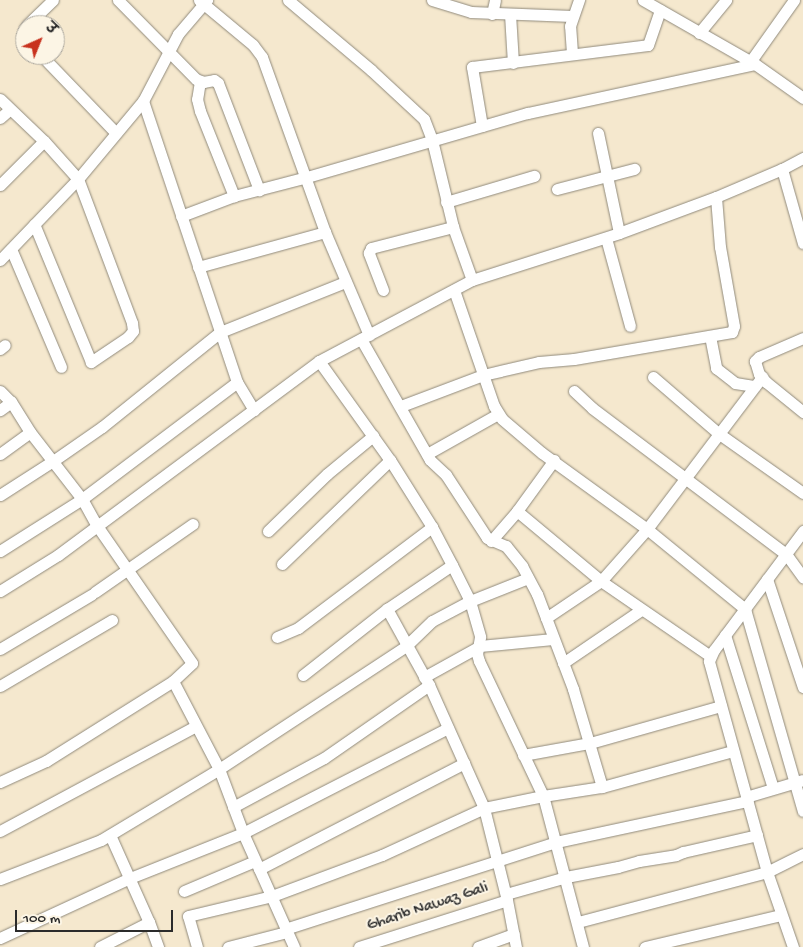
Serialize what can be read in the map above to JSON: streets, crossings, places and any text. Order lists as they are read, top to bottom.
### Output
{
  "streets": {
    "street": ["Gharib Nawaz Gali"]
  },
  "scale_bar": "100 m",
  "north": "top right"
}
